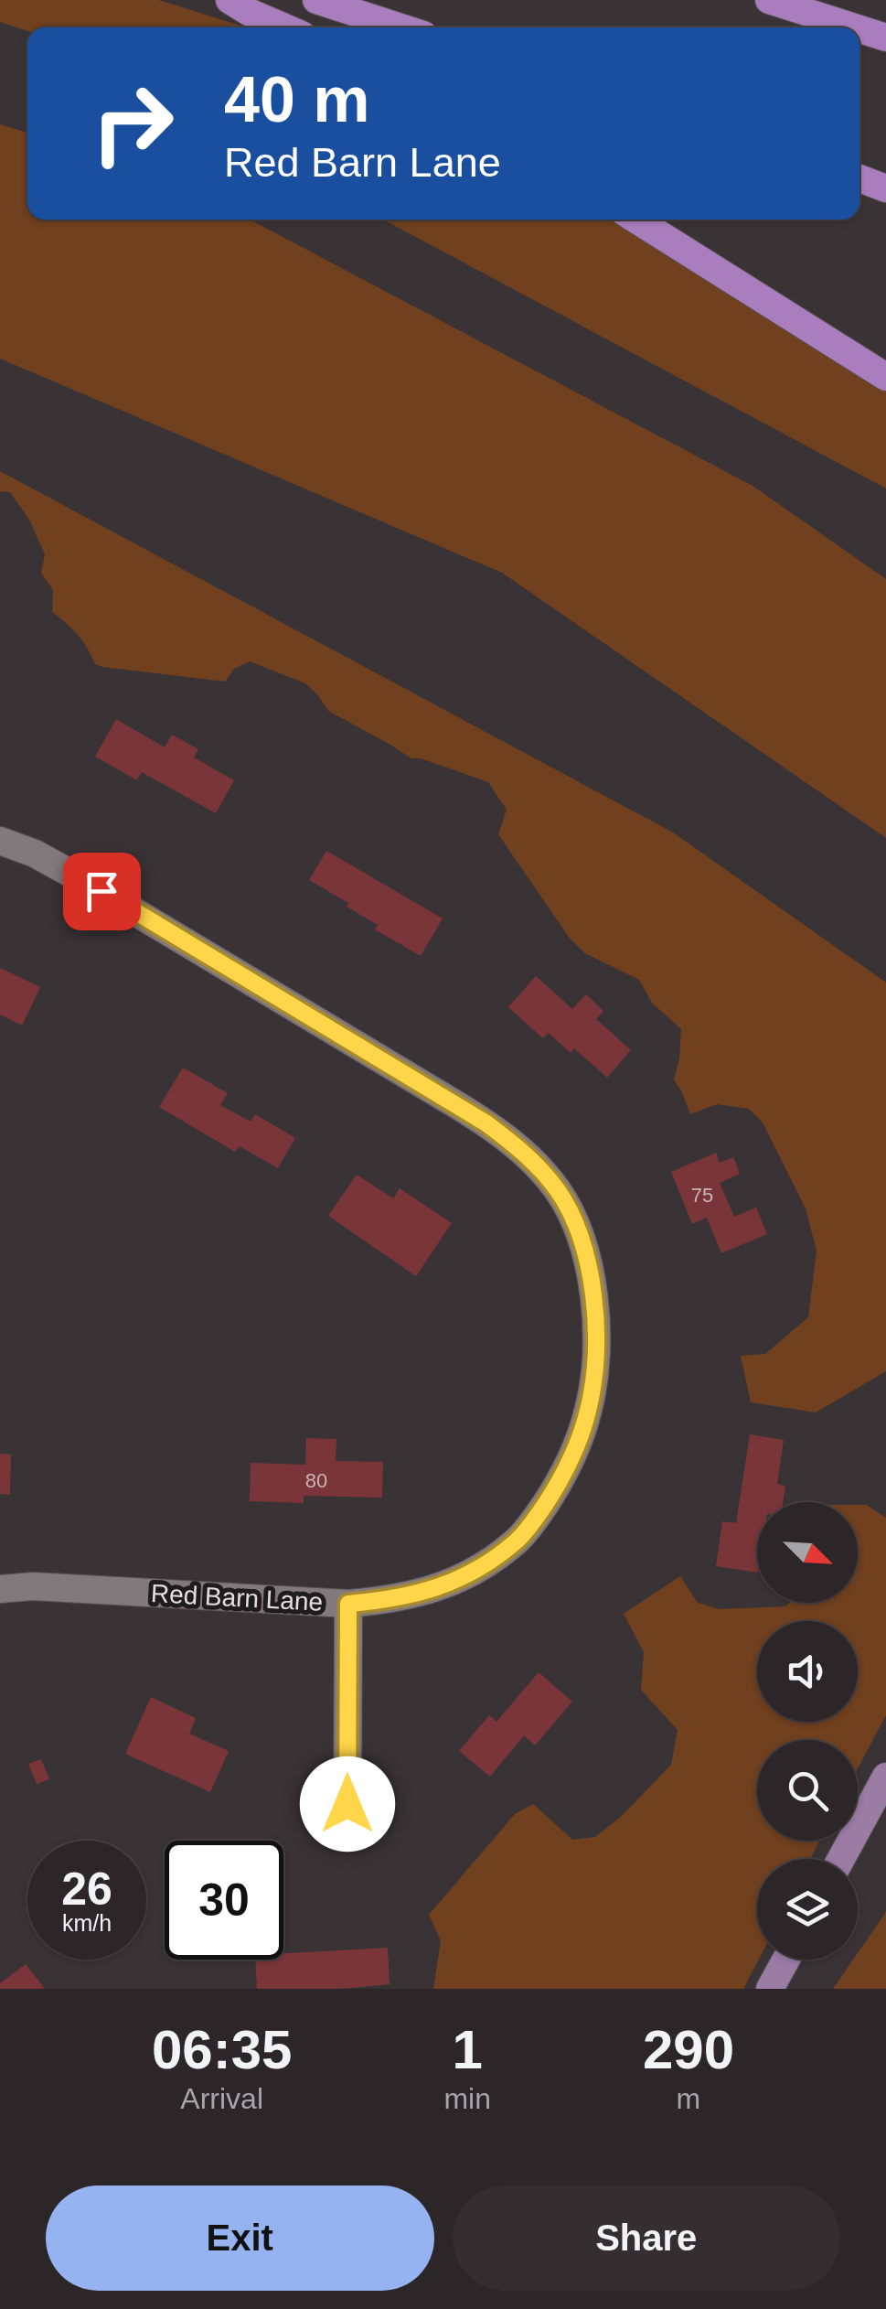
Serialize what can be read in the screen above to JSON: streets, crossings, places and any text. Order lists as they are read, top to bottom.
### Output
{
  "streets": {
    "street": ["Red Barn Lane"]
  },
  "house_numbers": ["75", "80"],
  "north": "bottom right",
  "page": {
    "turn": ["40 m", "Red Barn Lane"],
    "speed": "26 km/h",
    "limit": "30",
    "eta": [
      "06:35",
      "Arrival",
      "1",
      "min",
      "290",
      "m"
    ],
    "buttons": ["Exit", "Share"]
  }
}
